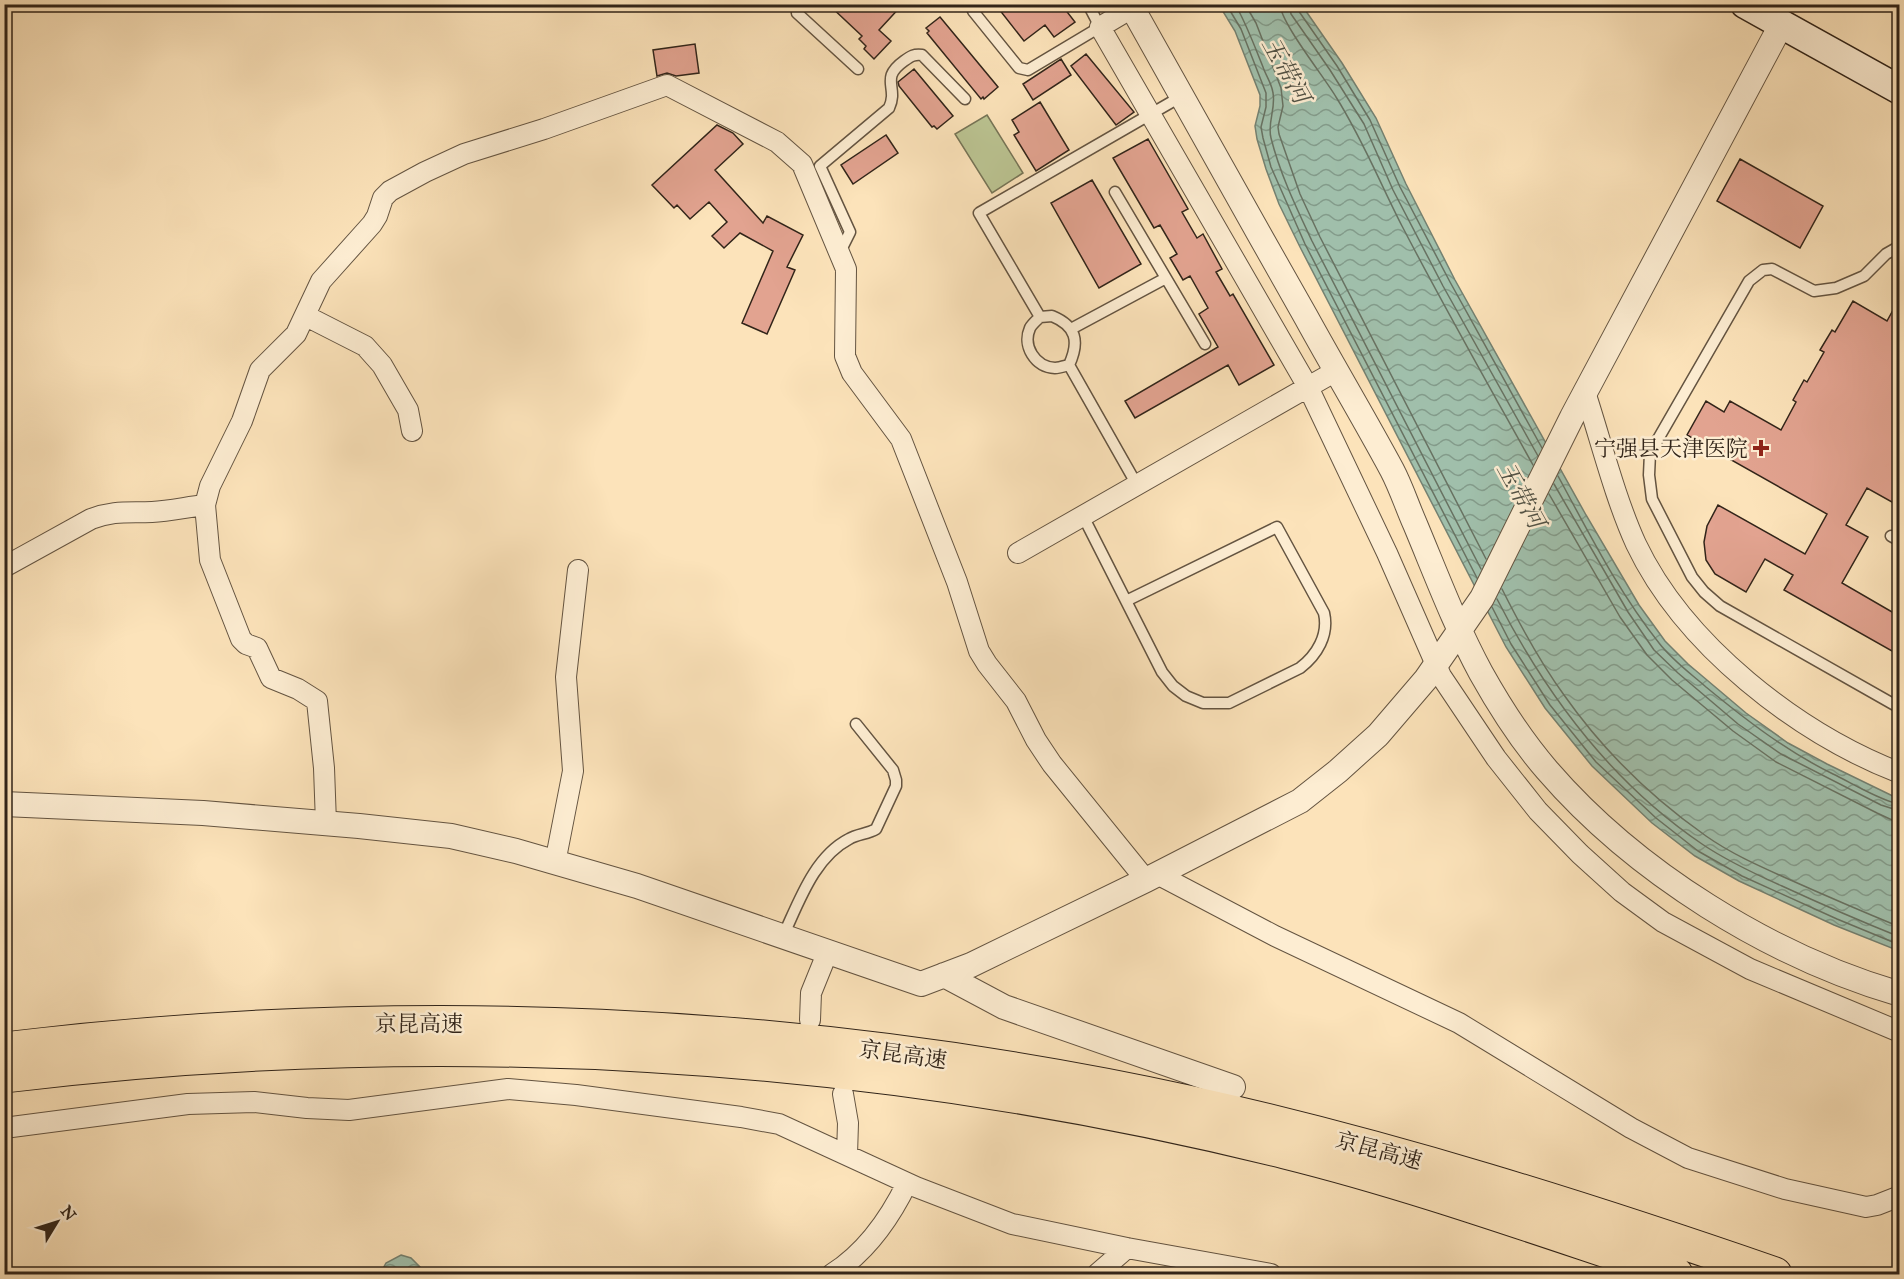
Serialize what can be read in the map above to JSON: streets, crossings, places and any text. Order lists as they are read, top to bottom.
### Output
{
  "streets": {
    "highway": ["京昆高速"]
  },
  "water": ["玉带河"],
  "places": {
    "health": ["宁强县天津医院"]
  },
  "north": "top right"
}
